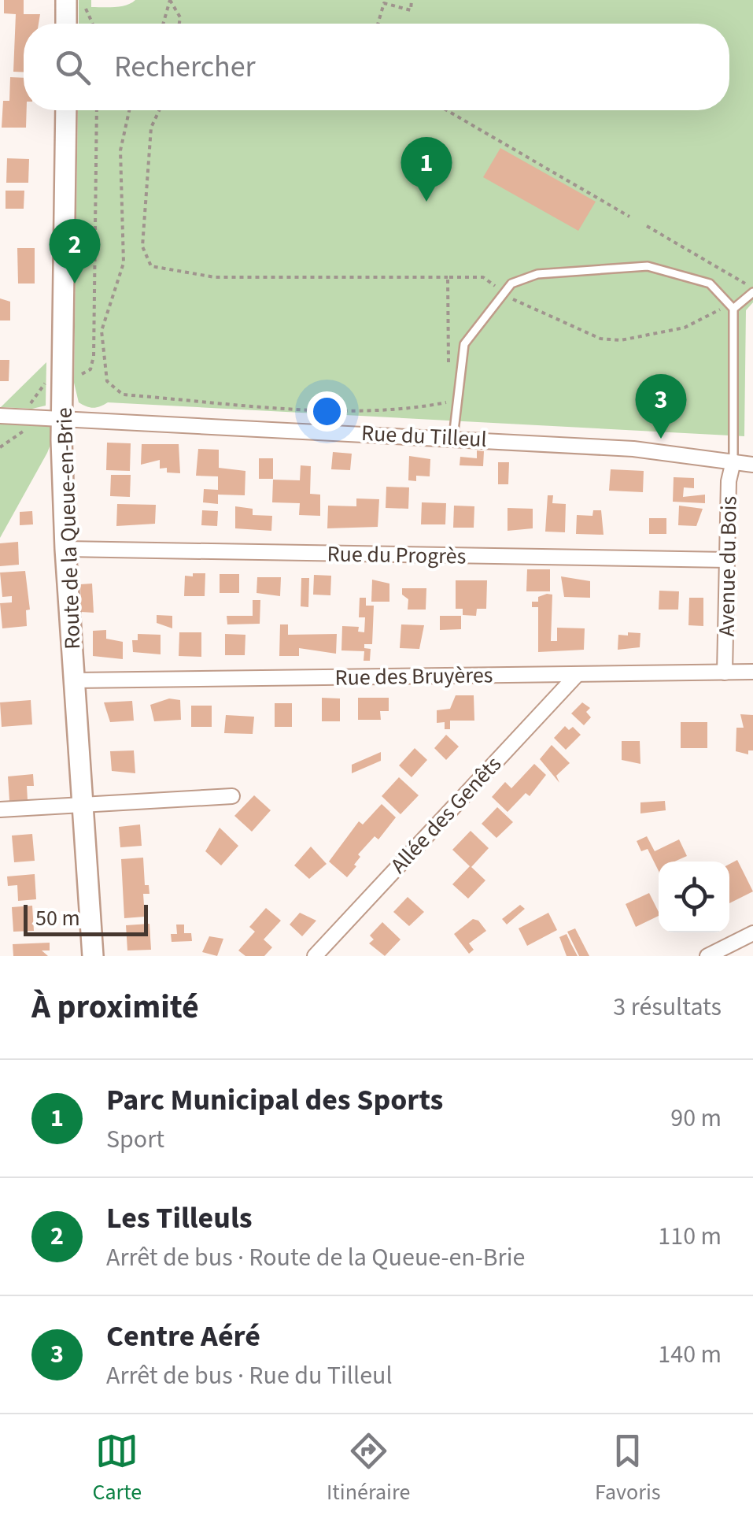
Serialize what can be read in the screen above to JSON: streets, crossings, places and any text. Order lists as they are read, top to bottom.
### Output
{
  "streets": {
    "main road": ["Route de la Queue-en-Brie"],
    "street": [
      "Rue du Tilleul",
      "Rue du Progrès",
      "Avenue du Bois",
      "Rue des Bruyères",
      "Allée des Genêts"
    ]
  },
  "crossings": [
    ["Rue du Tilleul", "Route de la Queue-en-Brie"],
    ["Rue du Tilleul", "Avenue du Bois"],
    ["Route de la Queue-en-Brie", "Rue du Progrès"],
    ["Route de la Queue-en-Brie", "Rue des Bruyères"],
    ["Rue du Progrès", "Avenue du Bois"],
    ["Avenue du Bois", "Rue des Bruyères"],
    ["Rue des Bruyères", "Allée des Genêts"]
  ],
  "scale_bar": "50 m",
  "page": {
    "search": "Rechercher",
    "pins": ["1", "2", "3"],
    "scale": "50 m",
    "heading": ["À proximité", "3 résultats"],
    "list": [
      {
        "mark": "1",
        "name": "Parc Municipal des Sports",
        "note": "Sport",
        "value": "90 m"
      },
      {
        "mark": "2",
        "name": "Les Tilleuls",
        "note": "Arrêt de bus · Route de la Queue-en-Brie",
        "value": "110 m"
      },
      {
        "mark": "3",
        "name": "Centre Aéré",
        "note": "Arrêt de bus · Rue du Tilleul",
        "value": "140 m"
      }
    ],
    "nav": ["Carte", "Itinéraire", "Favoris"]
  }
}
